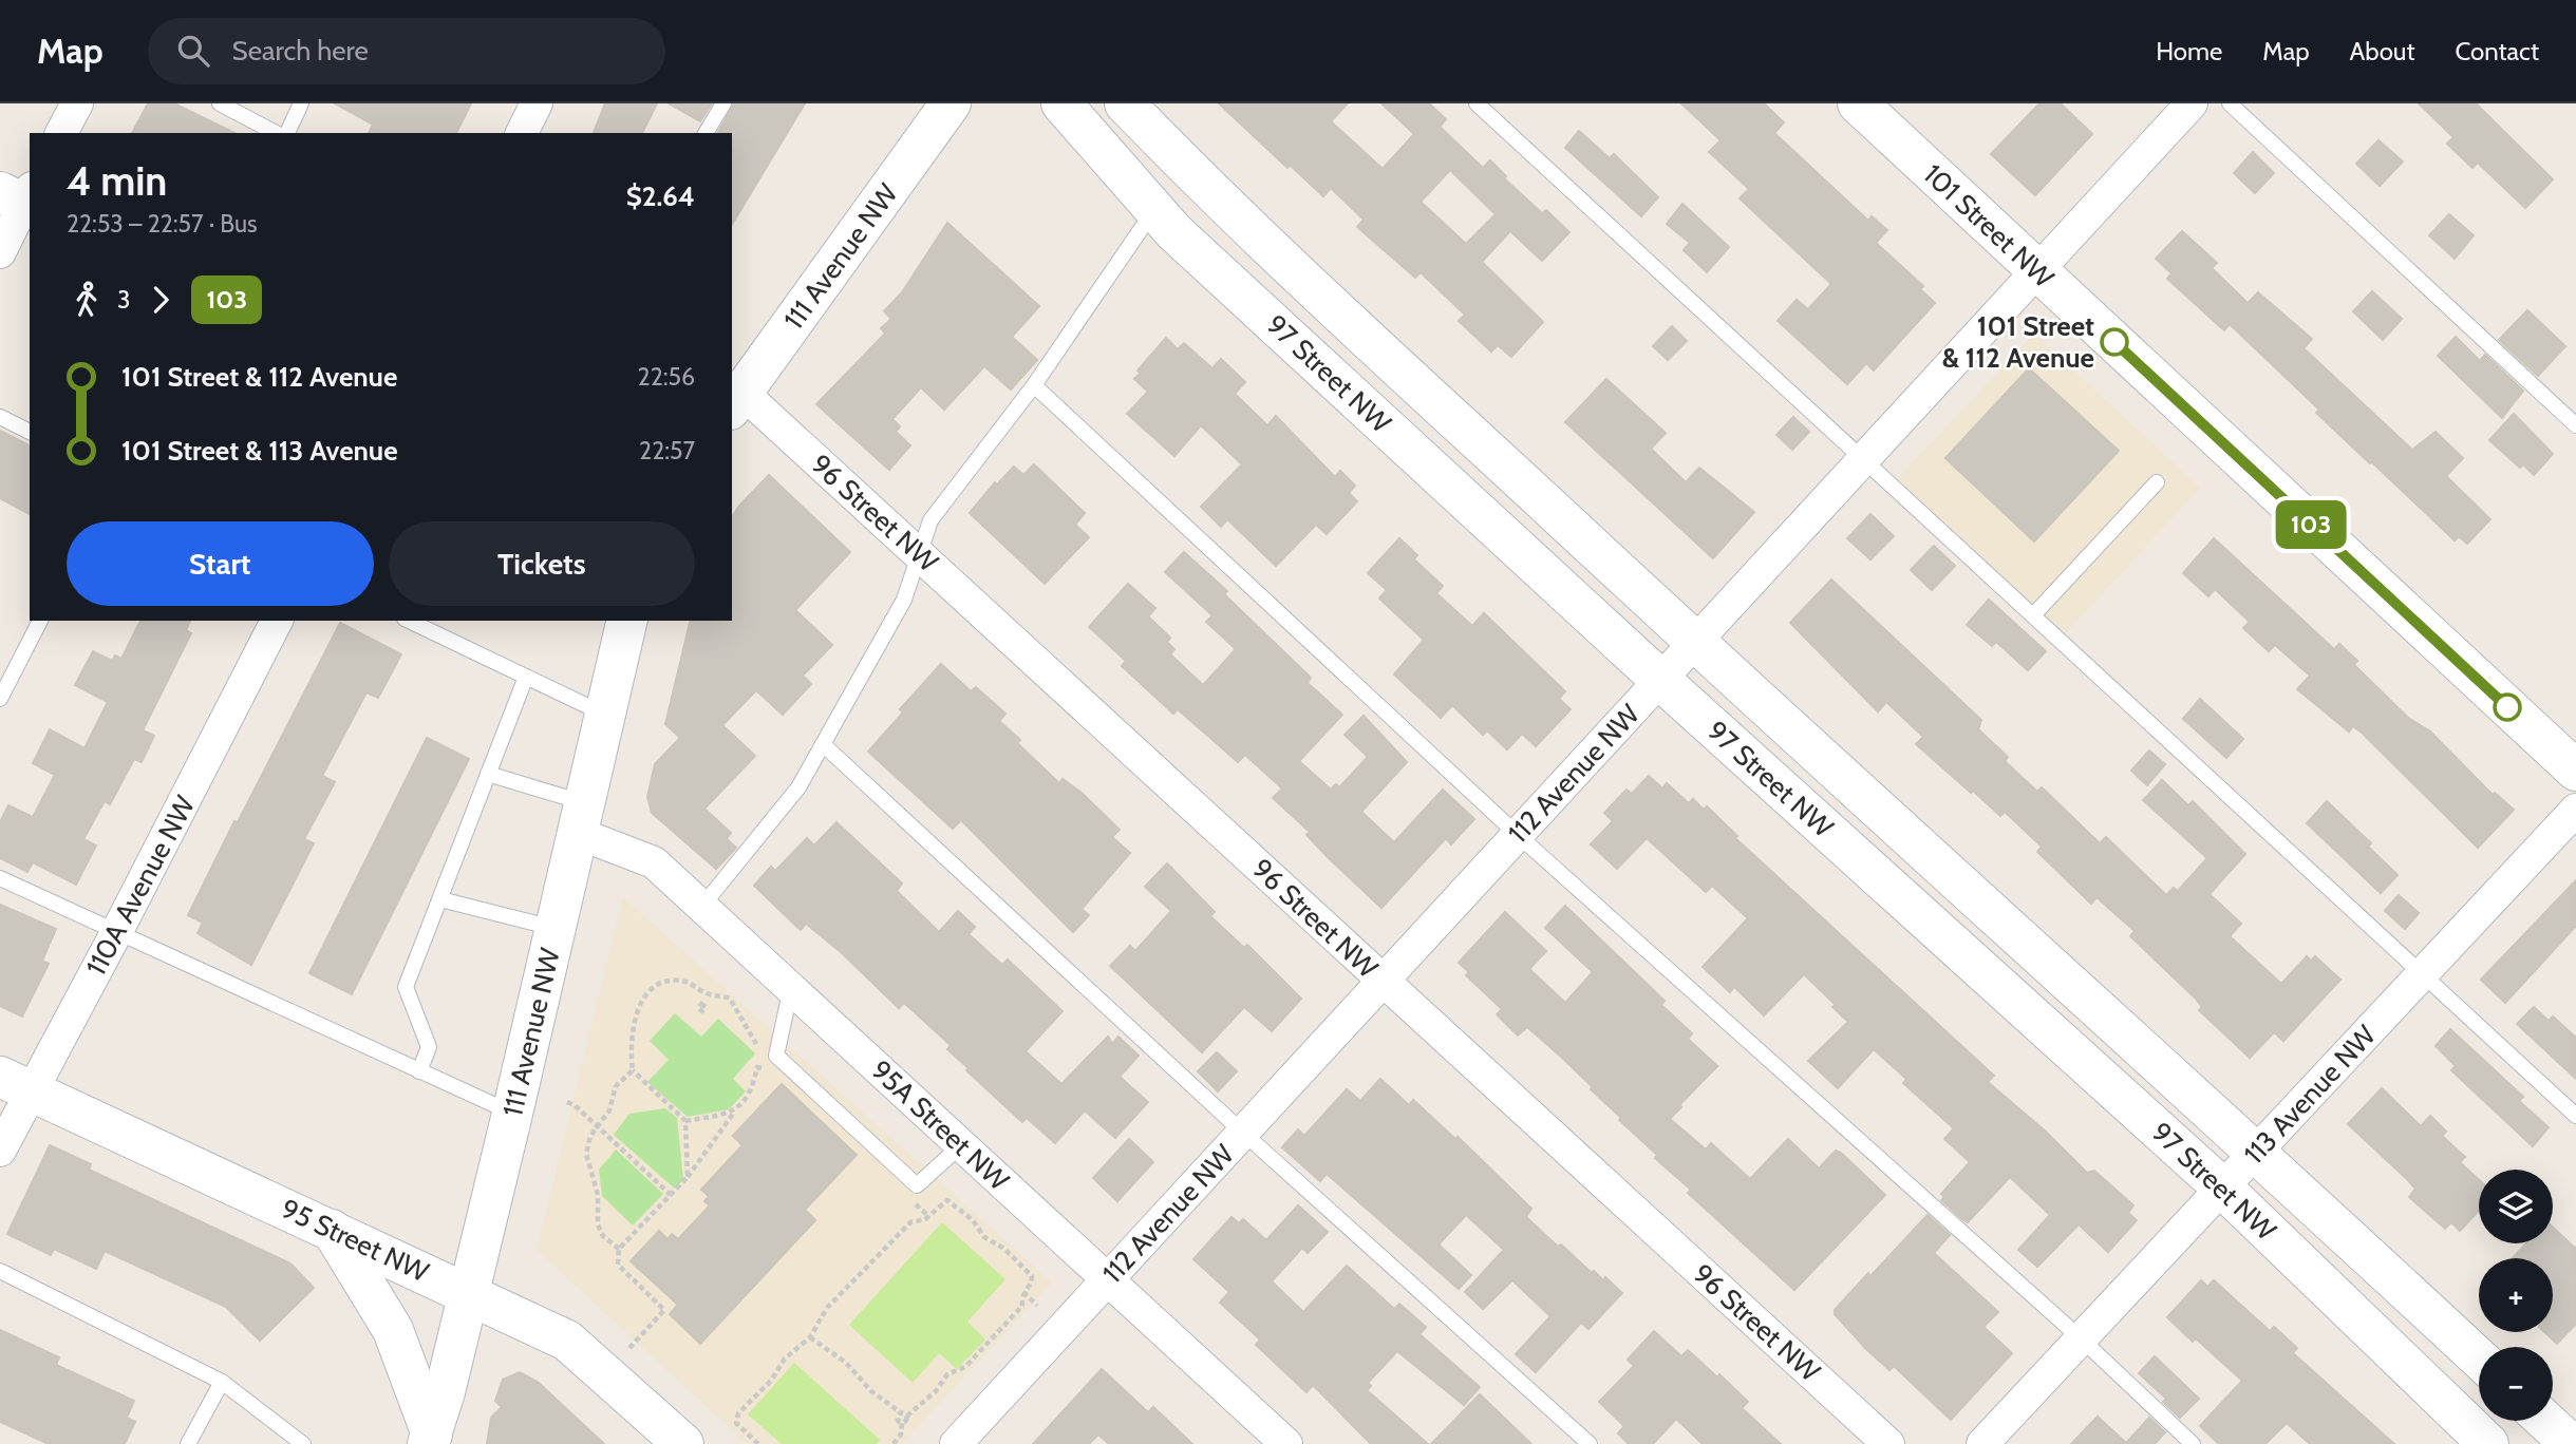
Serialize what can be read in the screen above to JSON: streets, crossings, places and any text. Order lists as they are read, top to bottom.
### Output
{
  "streets": {
    "main road": [
      "101 Street NW",
      "111 Avenue NW",
      "97 Street NW",
      "95 Street NW"
    ],
    "street": [
      "96 Street NW",
      "112 Avenue NW",
      "110A Avenue NW",
      "113 Avenue NW",
      "95A Street NW"
    ]
  },
  "crossings": [
    ["101 Street NW", "112 Avenue NW"],
    ["111 Avenue NW", "96 Street NW"],
    ["111 Avenue NW", "95A Street NW"],
    ["111 Avenue NW", "95 Street NW"],
    ["97 Street NW", "112 Avenue NW"],
    ["97 Street NW", "113 Avenue NW"],
    ["96 Street NW", "112 Avenue NW"],
    ["112 Avenue NW", "95A Street NW"],
    ["110A Avenue NW", "95 Street NW"]
  ],
  "places": ["101 Street & 112 Avenue"],
  "lines": ["bus line 103"],
  "page": {
    "header": "Map",
    "search": "Search here",
    "nav": [
      "Home",
      "Map",
      "About",
      "Contact"
    ],
    "on_map": "103",
    "heading": ["4 min", "22:53 – 22:57 · Bus", "$2.64"],
    "legs": ["3", "103"],
    "list": [
      {
        "name": "101 Street & 112 Avenue",
        "value": "22:56"
      },
      {
        "name": "101 Street & 113 Avenue",
        "value": "22:57"
      }
    ],
    "buttons": ["Start", "Tickets"],
    "map_buttons": ["+", "−"]
  }
}
